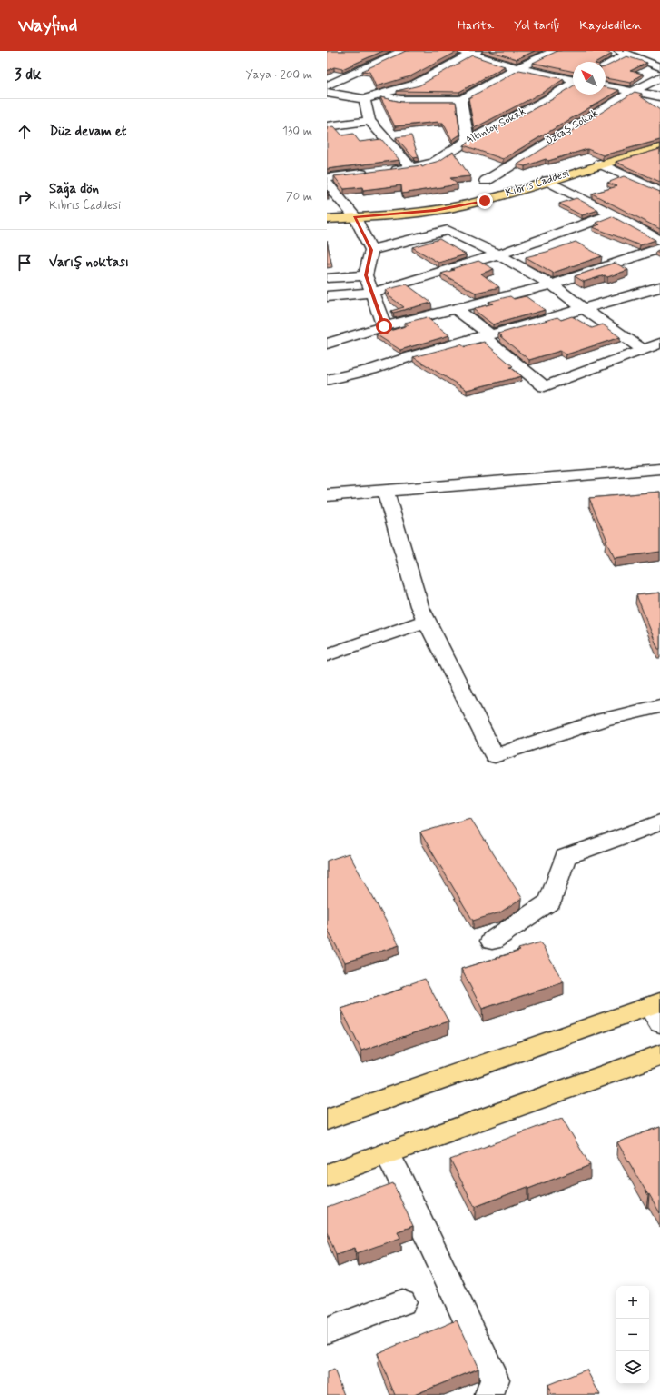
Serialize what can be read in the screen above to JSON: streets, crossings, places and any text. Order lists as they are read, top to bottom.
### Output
{
  "streets": {
    "main road": ["Kıbrıs Caddesi"],
    "street": ["Altıntop Sokak", "Öztaş Sokak"]
  },
  "north": "top left",
  "page": {
    "header": "Wayfind",
    "nav": ["Harita", "Yol tarifi", "Kaydedilen"],
    "heading": ["3 dk", "Yaya · 200 m"],
    "list": [
      ["Düz devam et", "130 m"],
      ["Sağa dön", "Kıbrıs Caddesi", "70 m"],
      "Varış noktası"
    ],
    "map_buttons": ["+", "−"]
  }
}
